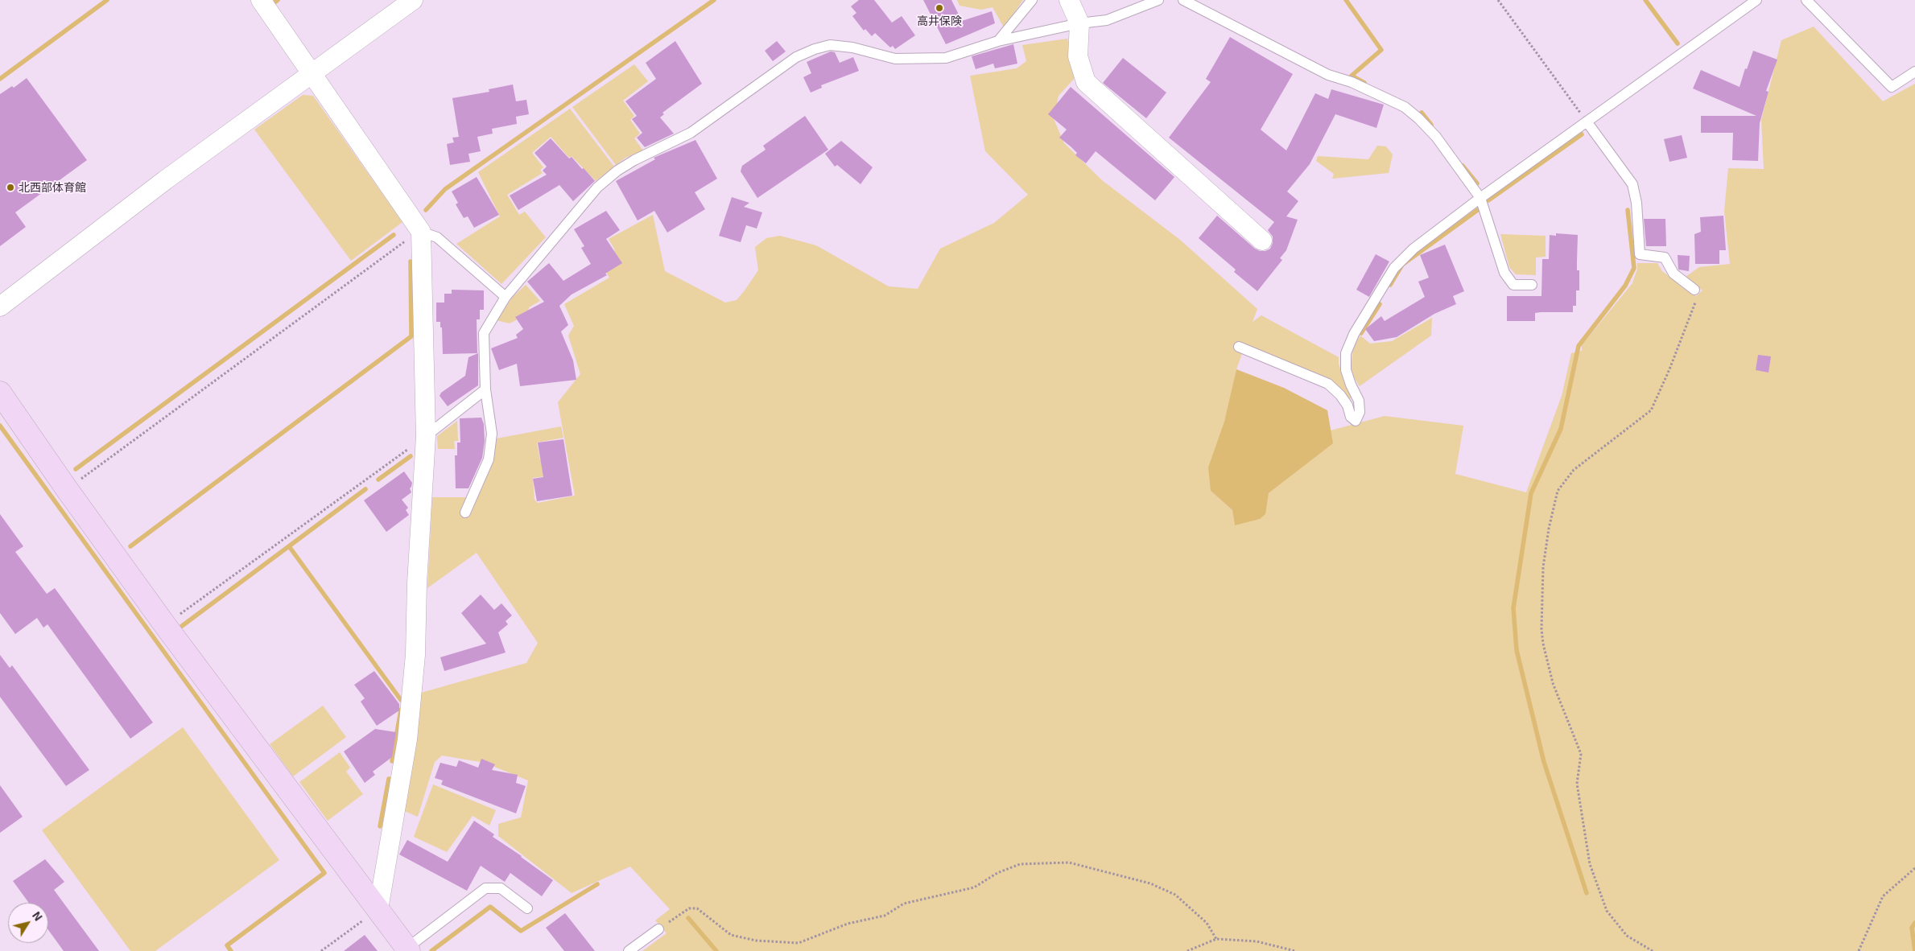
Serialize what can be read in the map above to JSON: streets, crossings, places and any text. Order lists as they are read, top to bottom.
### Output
{
  "places": ["高井保険", "北西部体育館"],
  "north": "top right"
}
